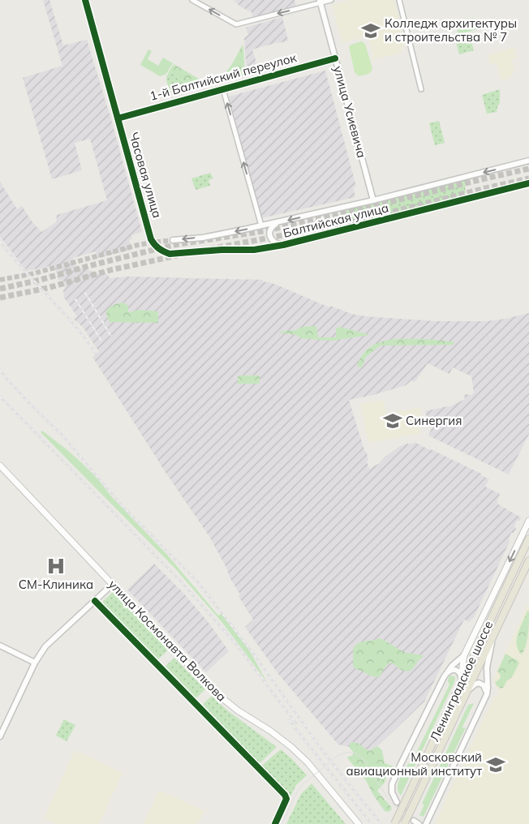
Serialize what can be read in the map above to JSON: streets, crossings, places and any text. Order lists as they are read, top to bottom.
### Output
{
  "streets": {
    "main road": ["улица Космонавта Волкова", "Ленинградское шоссе"],
    "street": [
      "1-й Балтийский переулок",
      "улица Усиевича",
      "Часовая улица",
      "Балтийская улица"
    ]
  },
  "crossings": [
    ["1-й Балтийский переулок", "улица Усиевича"],
    ["1-й Балтийский переулок", "Часовая улица"],
    ["улица Усиевича", "Балтийская улица"],
    ["Часовая улица", "Балтийская улица"]
  ],
  "places": {
    "school or university": ["Колледж архитектуры и строительства № 7", "Синергия", "Московский авиационный институт"],
    "hospital": ["СМ-Клиника"]
  }
}
